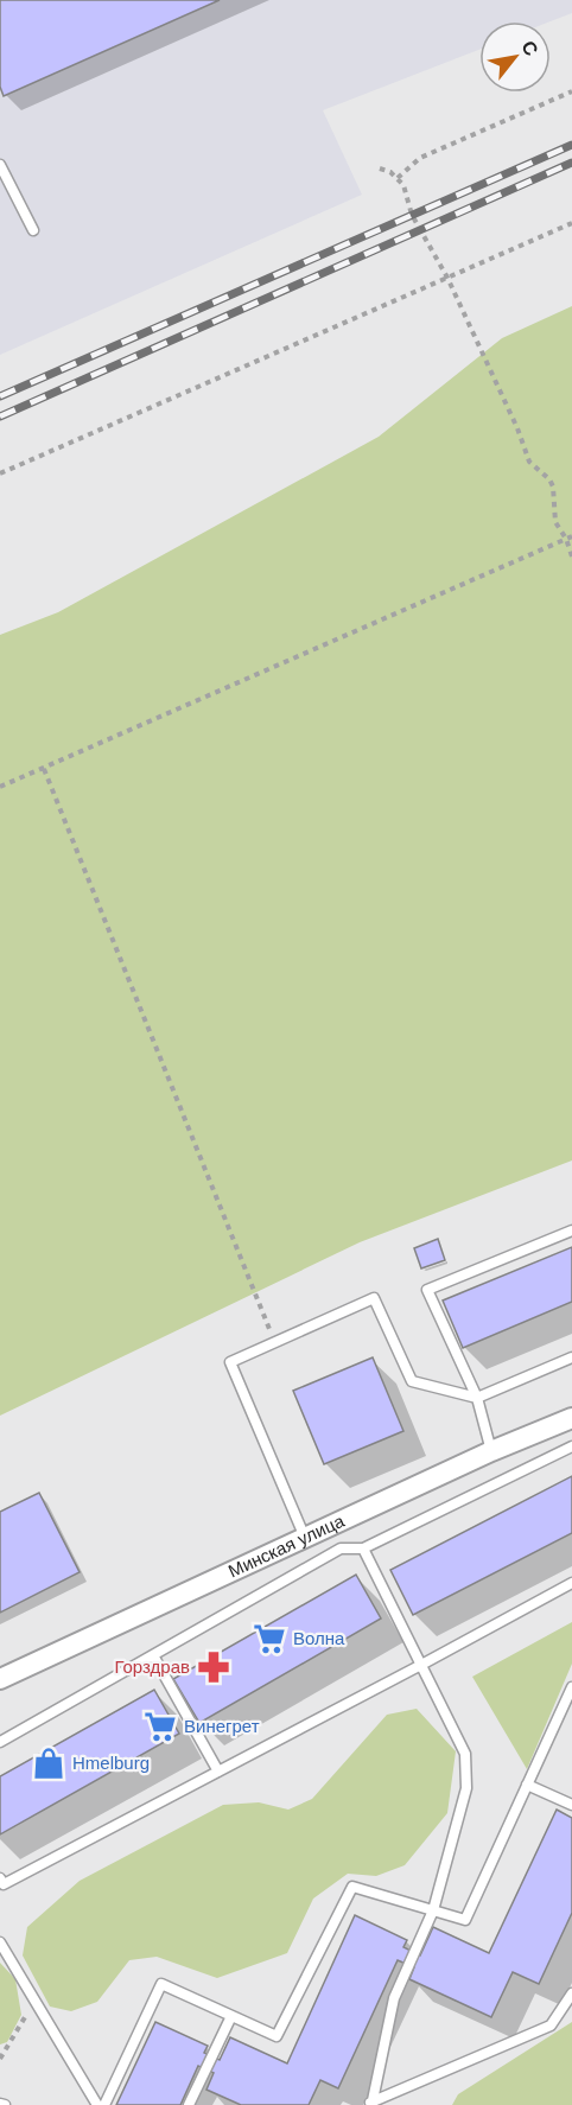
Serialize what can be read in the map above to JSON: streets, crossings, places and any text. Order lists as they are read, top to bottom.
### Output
{
  "streets": {
    "street": ["Минская улица"]
  },
  "places": {
    "supermarket": ["Волна", "Винегрет"],
    "pharmacy": ["Горздрав"],
    "shop": ["Hmelburg"]
  },
  "north": "top right"
}
